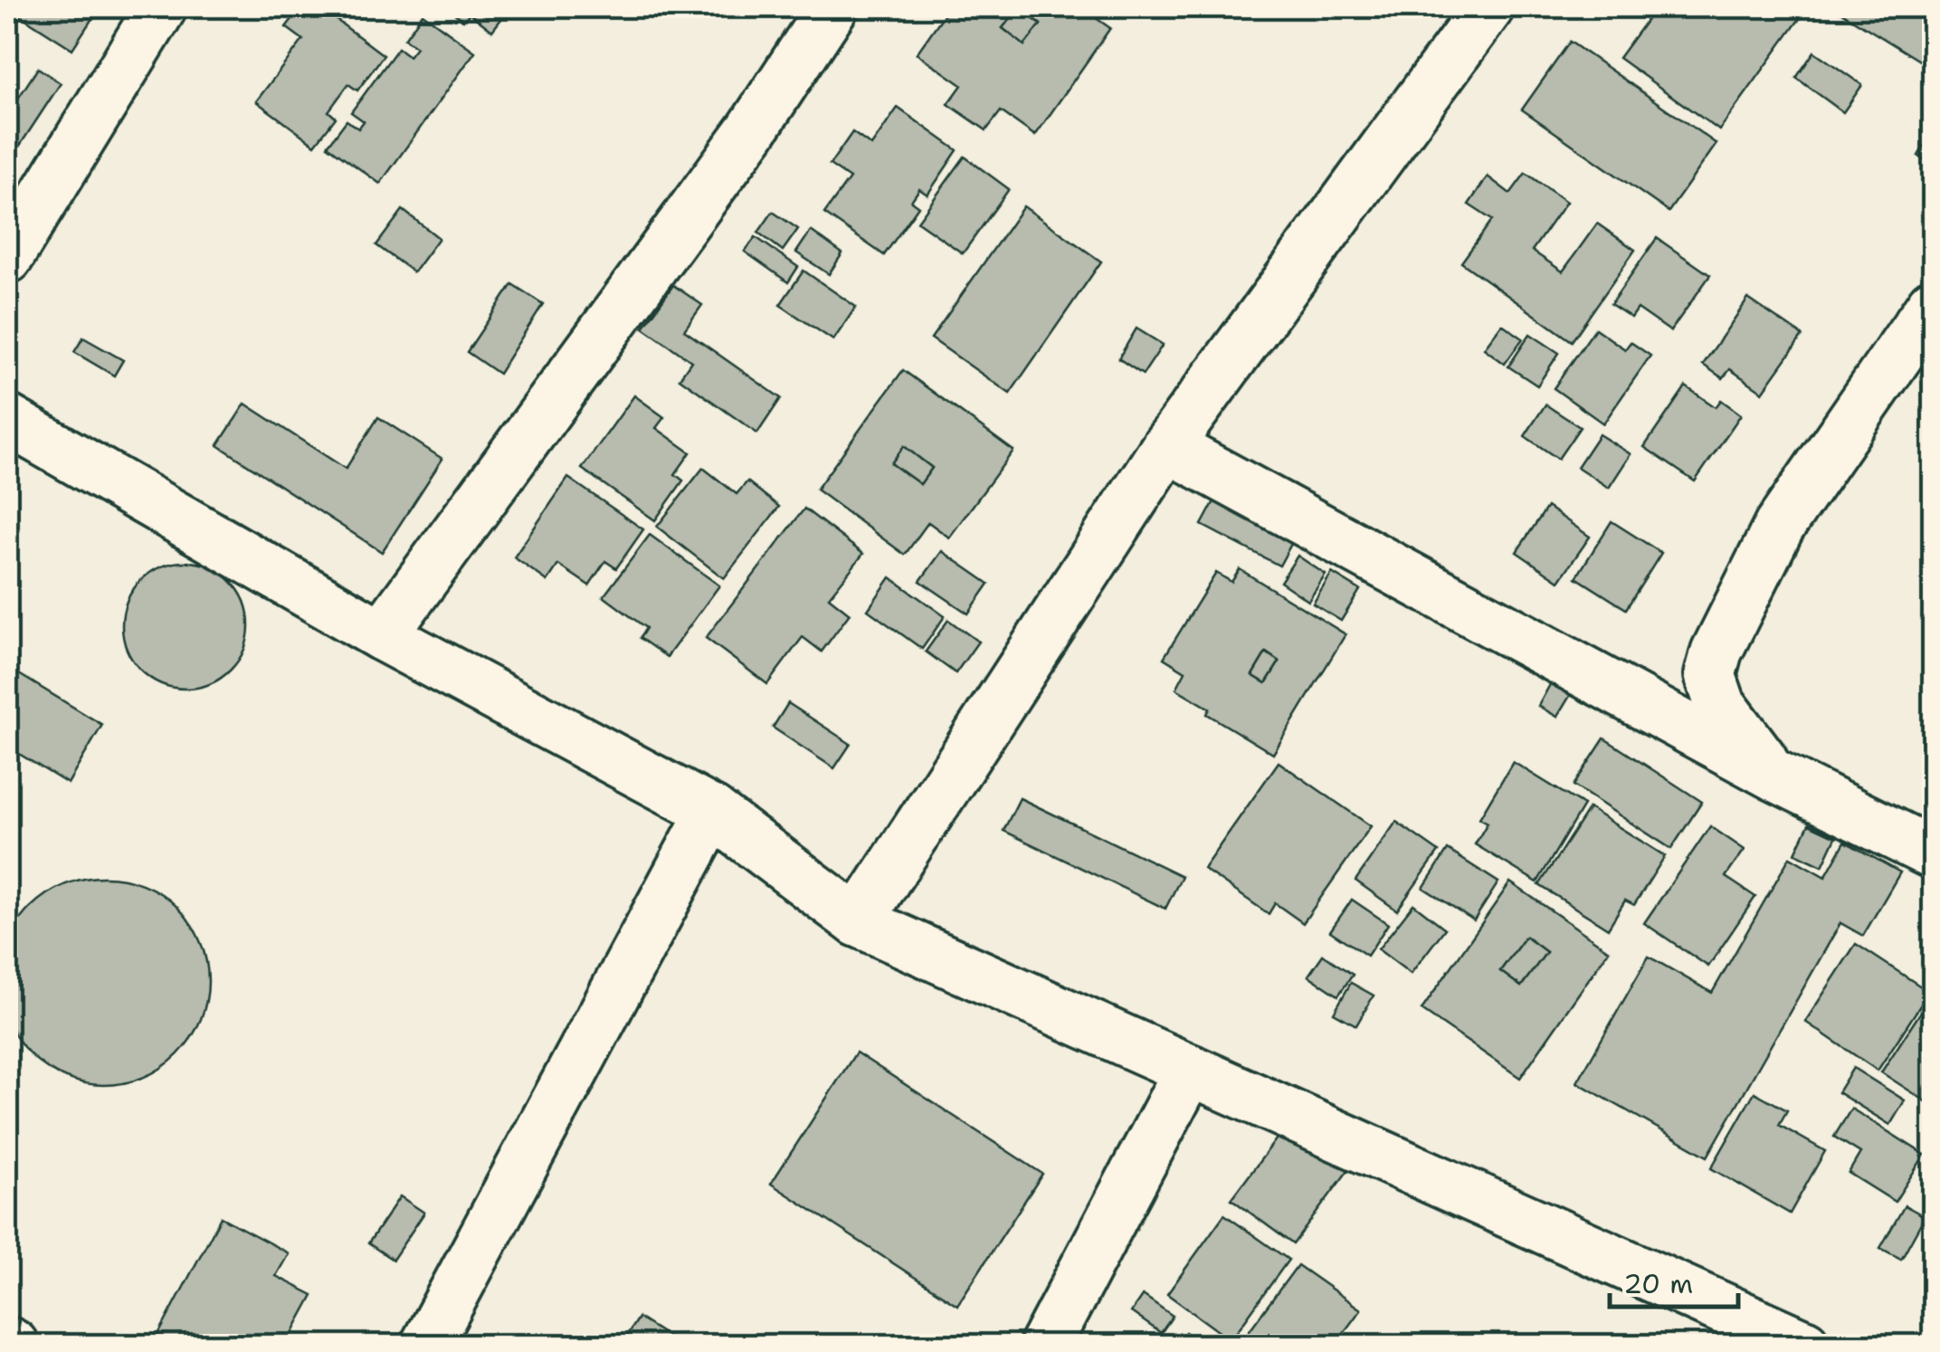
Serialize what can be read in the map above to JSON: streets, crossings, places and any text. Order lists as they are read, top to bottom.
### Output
{
  "scale_bar": "20 m"
}
